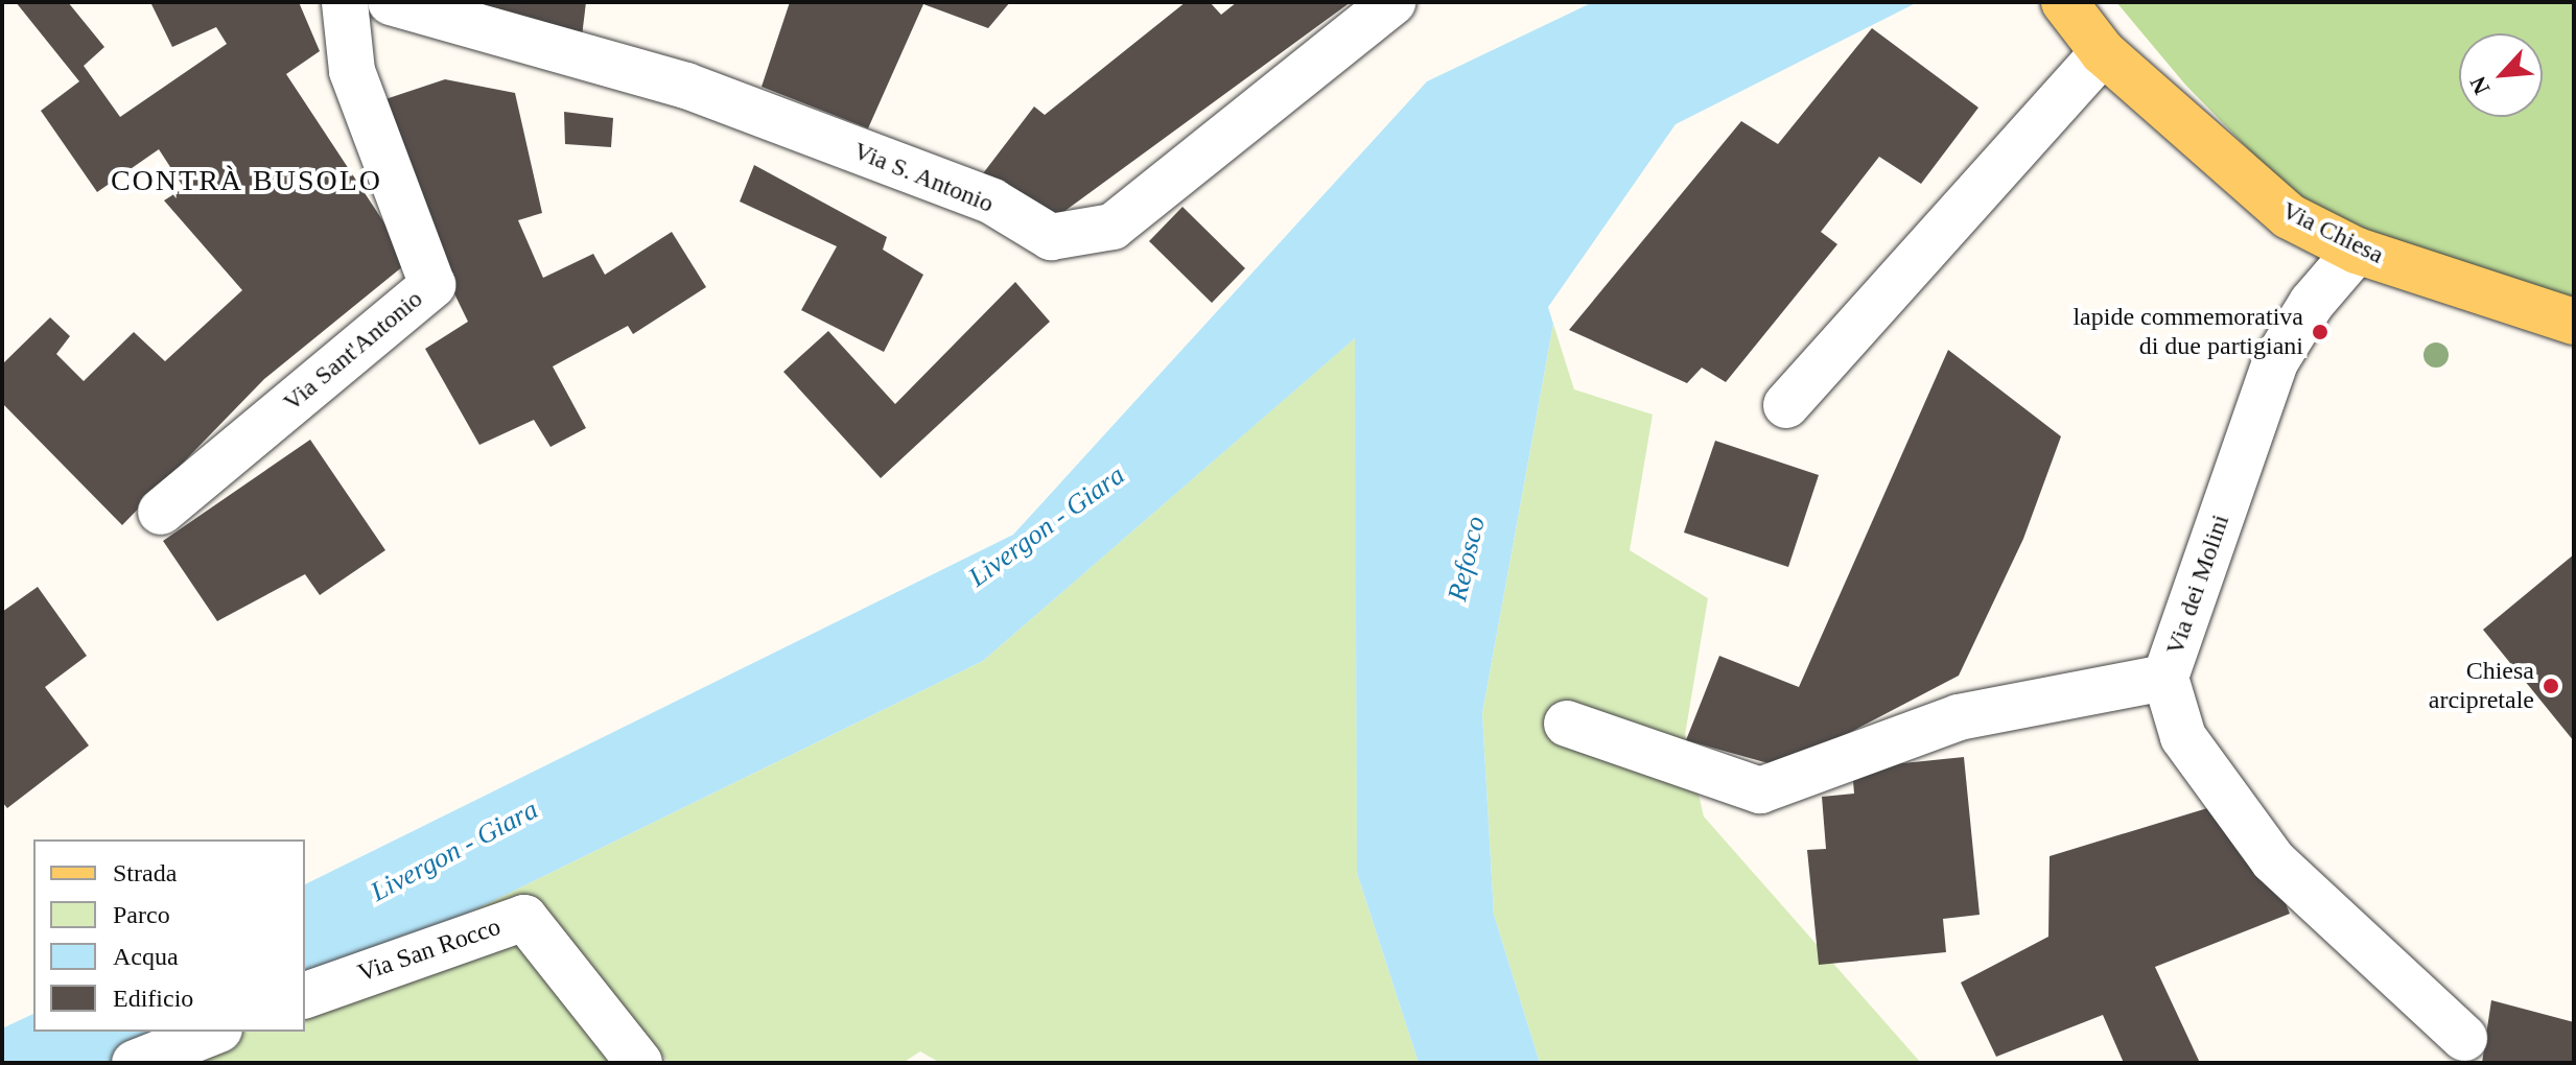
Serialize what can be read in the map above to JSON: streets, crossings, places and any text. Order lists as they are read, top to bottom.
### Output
{
  "streets": {
    "main road": ["Via Chiesa"],
    "street": [
      "Via S. Antonio",
      "Via Sant'Antonio",
      "Via dei Molini",
      "Via San Rocco"
    ]
  },
  "crossings": [
    ["Via Chiesa", "Via dei Molini"]
  ],
  "districts": ["CONTRÀ BUSOLO"],
  "water": ["Livergon - Giara", "Refosco"],
  "places": ["lapide commemorativa di due partigiani", "Chiesa arcipretale"],
  "legend": [
    "Strada",
    "Parco",
    "Acqua",
    "Edificio"
  ],
  "north": "bottom left"
}
